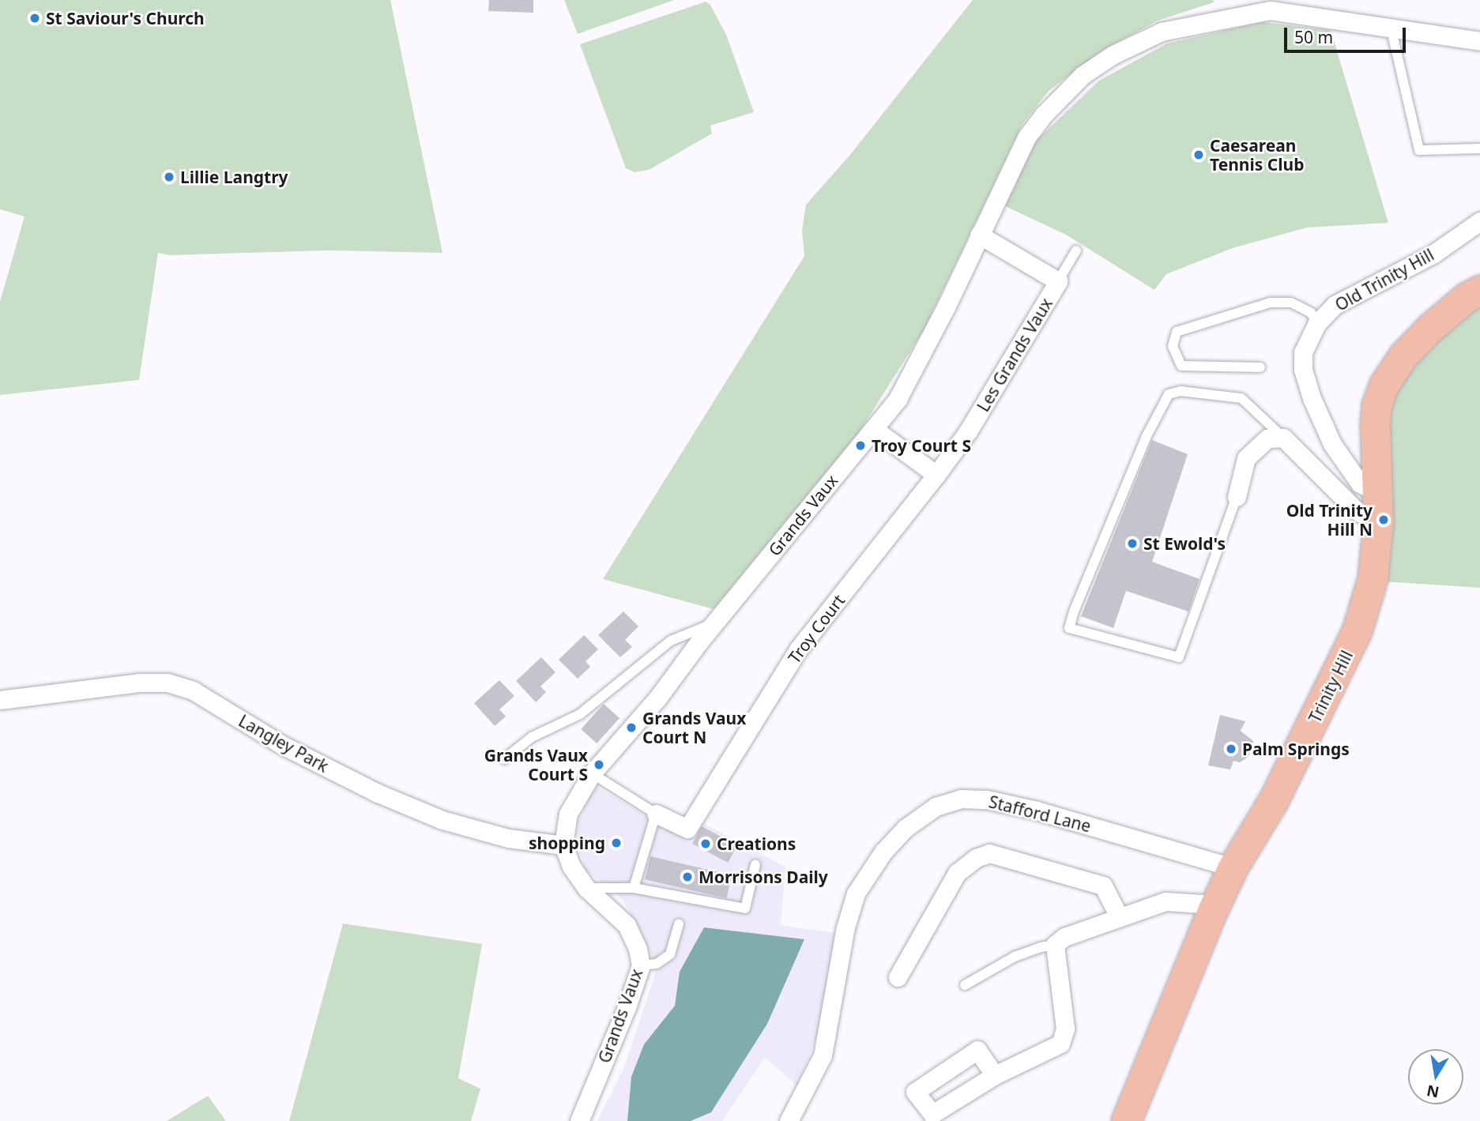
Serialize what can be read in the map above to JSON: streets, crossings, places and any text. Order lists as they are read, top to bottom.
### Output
{
  "streets": {
    "main road": ["Trinity Hill"],
    "street": [
      "Old Trinity Hill",
      "Les Grands Vaux",
      "Grands Vaux",
      "Troy Court",
      "Langley Park",
      "Stafford Lane"
    ]
  },
  "crossings": [
    ["Old Trinity Hill", "Trinity Hill"],
    ["Les Grands Vaux", "Grands Vaux"],
    ["Les Grands Vaux", "Troy Court"],
    ["Grands Vaux", "Langley Park"],
    ["Trinity Hill", "Stafford Lane"]
  ],
  "places": [
    "St Saviour's Church",
    "Caesarean Tennis Club",
    "Lillie Langtry",
    "Troy Court S",
    "Old Trinity Hill N",
    "St Ewold's",
    "Grands Vaux Court N",
    "Palm Springs",
    "Grands Vaux Court S",
    "shopping",
    "Creations",
    "Morrisons Daily"
  ],
  "scale_bar": "50 m",
  "north": "bottom"
}
